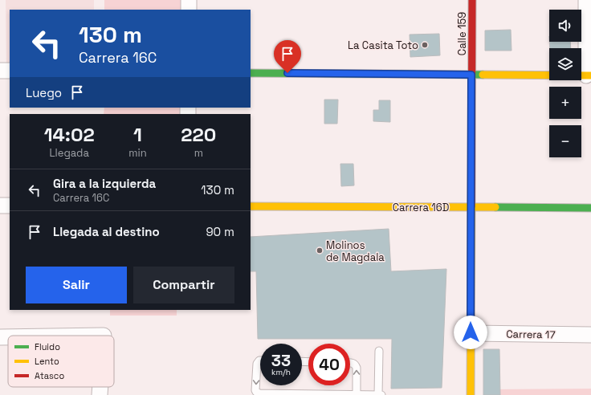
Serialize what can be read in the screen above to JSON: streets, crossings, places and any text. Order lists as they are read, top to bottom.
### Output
{
  "streets": {
    "street": ["Calle 159", "Carrera 16D", "Carrera 17"]
  },
  "crossings": [
    ["Calle 159", "Carrera 16D"],
    ["Calle 159", "Carrera 17"]
  ],
  "places": ["La Casita Toto", "Molinos de Magdala"],
  "legend": ["Fluido", "Lento", "Atasco"],
  "page": {
    "map_buttons": ["+", "−"],
    "turn": ["130 m", "Carrera 16C"],
    "then": "Luego",
    "eta": [
      "14:02",
      "Llegada",
      "1",
      "min",
      "220",
      "m"
    ],
    "list": [
      {
        "name": "Gira a la izquierda",
        "note": "Carrera 16C",
        "value": "130 m"
      },
      {
        "name": "Llegada al destino",
        "value": "90 m"
      }
    ],
    "buttons": ["Salir", "Compartir"],
    "speed": "33 km/h",
    "limit": "40"
  }
}
